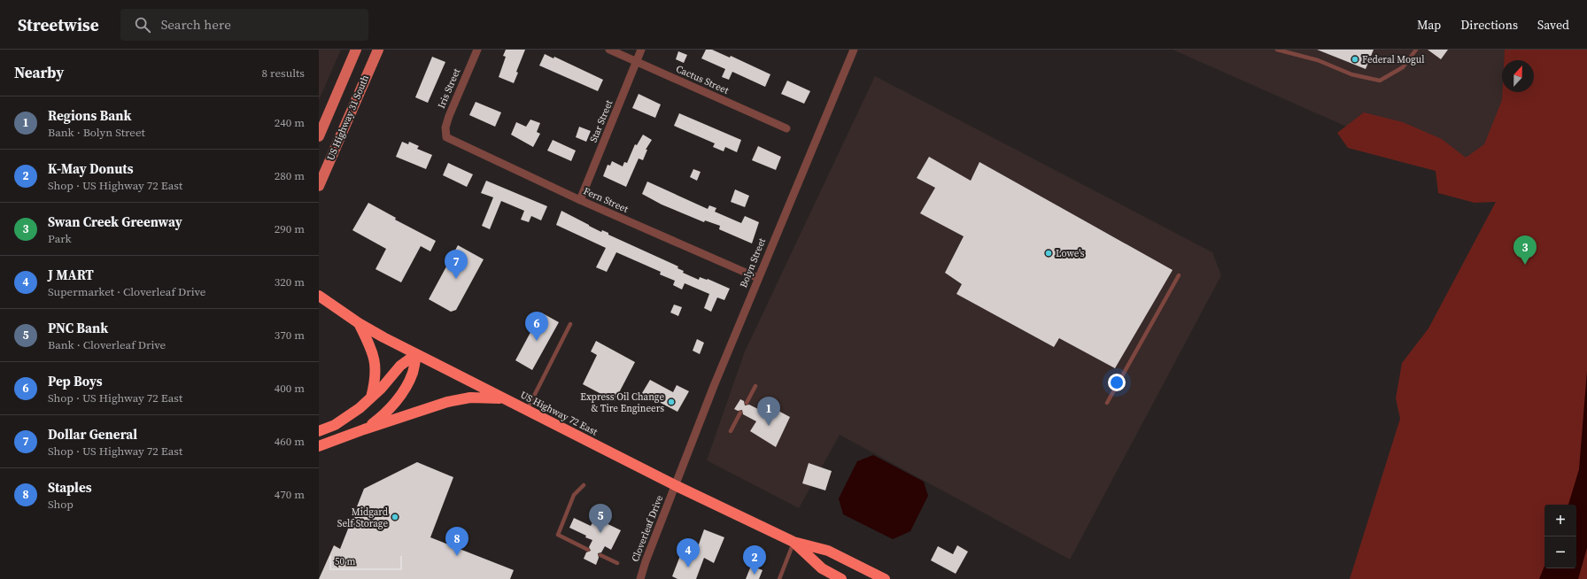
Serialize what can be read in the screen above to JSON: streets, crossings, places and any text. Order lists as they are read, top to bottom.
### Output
{
  "streets": {
    "highway": ["US Highway 72 East"],
    "main road": ["US Highway 31 South"],
    "street": [
      "Cactus Street",
      "Iris Street",
      "Star Street",
      "Fern Street",
      "Bolyn Street",
      "Cloverleaf Drive"
    ]
  },
  "crossings": [
    ["Cactus Street", "Star Street"],
    ["Iris Street", "Fern Street"],
    ["Star Street", "Fern Street"],
    ["Fern Street", "Bolyn Street"],
    ["Bolyn Street", "US Highway 72 East"],
    ["Bolyn Street", "Cloverleaf Drive"],
    ["US Highway 72 East", "Cloverleaf Drive"]
  ],
  "places": [
    "Federal Mogul",
    "Lowe's",
    "Express Oil Change & Tire Engineers",
    "Midgard Self Storage"
  ],
  "scale_bar": "50 m",
  "north": "top",
  "page": {
    "header": "Streetwise",
    "search": "Search here",
    "nav": ["Map", "Directions", "Saved"],
    "heading": ["Nearby", "8 results"],
    "list": [
      {
        "mark": "1",
        "name": "Regions Bank",
        "note": "Bank · Bolyn Street",
        "value": "240 m"
      },
      {
        "mark": "2",
        "name": "K-May Donuts",
        "note": "Shop · US Highway 72 East",
        "value": "280 m"
      },
      {
        "mark": "3",
        "name": "Swan Creek Greenway",
        "note": "Park",
        "value": "290 m"
      },
      {
        "mark": "4",
        "name": "J MART",
        "note": "Supermarket · Cloverleaf Drive",
        "value": "320 m"
      },
      {
        "mark": "5",
        "name": "PNC Bank",
        "note": "Bank · Cloverleaf Drive",
        "value": "370 m"
      },
      {
        "mark": "6",
        "name": "Pep Boys",
        "note": "Shop · US Highway 72 East",
        "value": "400 m"
      },
      {
        "mark": "7",
        "name": "Dollar General",
        "note": "Shop · US Highway 72 East",
        "value": "460 m"
      },
      {
        "mark": "8",
        "name": "Staples",
        "note": "Shop",
        "value": "470 m"
      }
    ],
    "pins": [
      "3",
      "7",
      "6",
      "1",
      "5",
      "8",
      "4",
      "2"
    ],
    "map_buttons": ["+", "−"],
    "scale": "50 m"
  }
}
